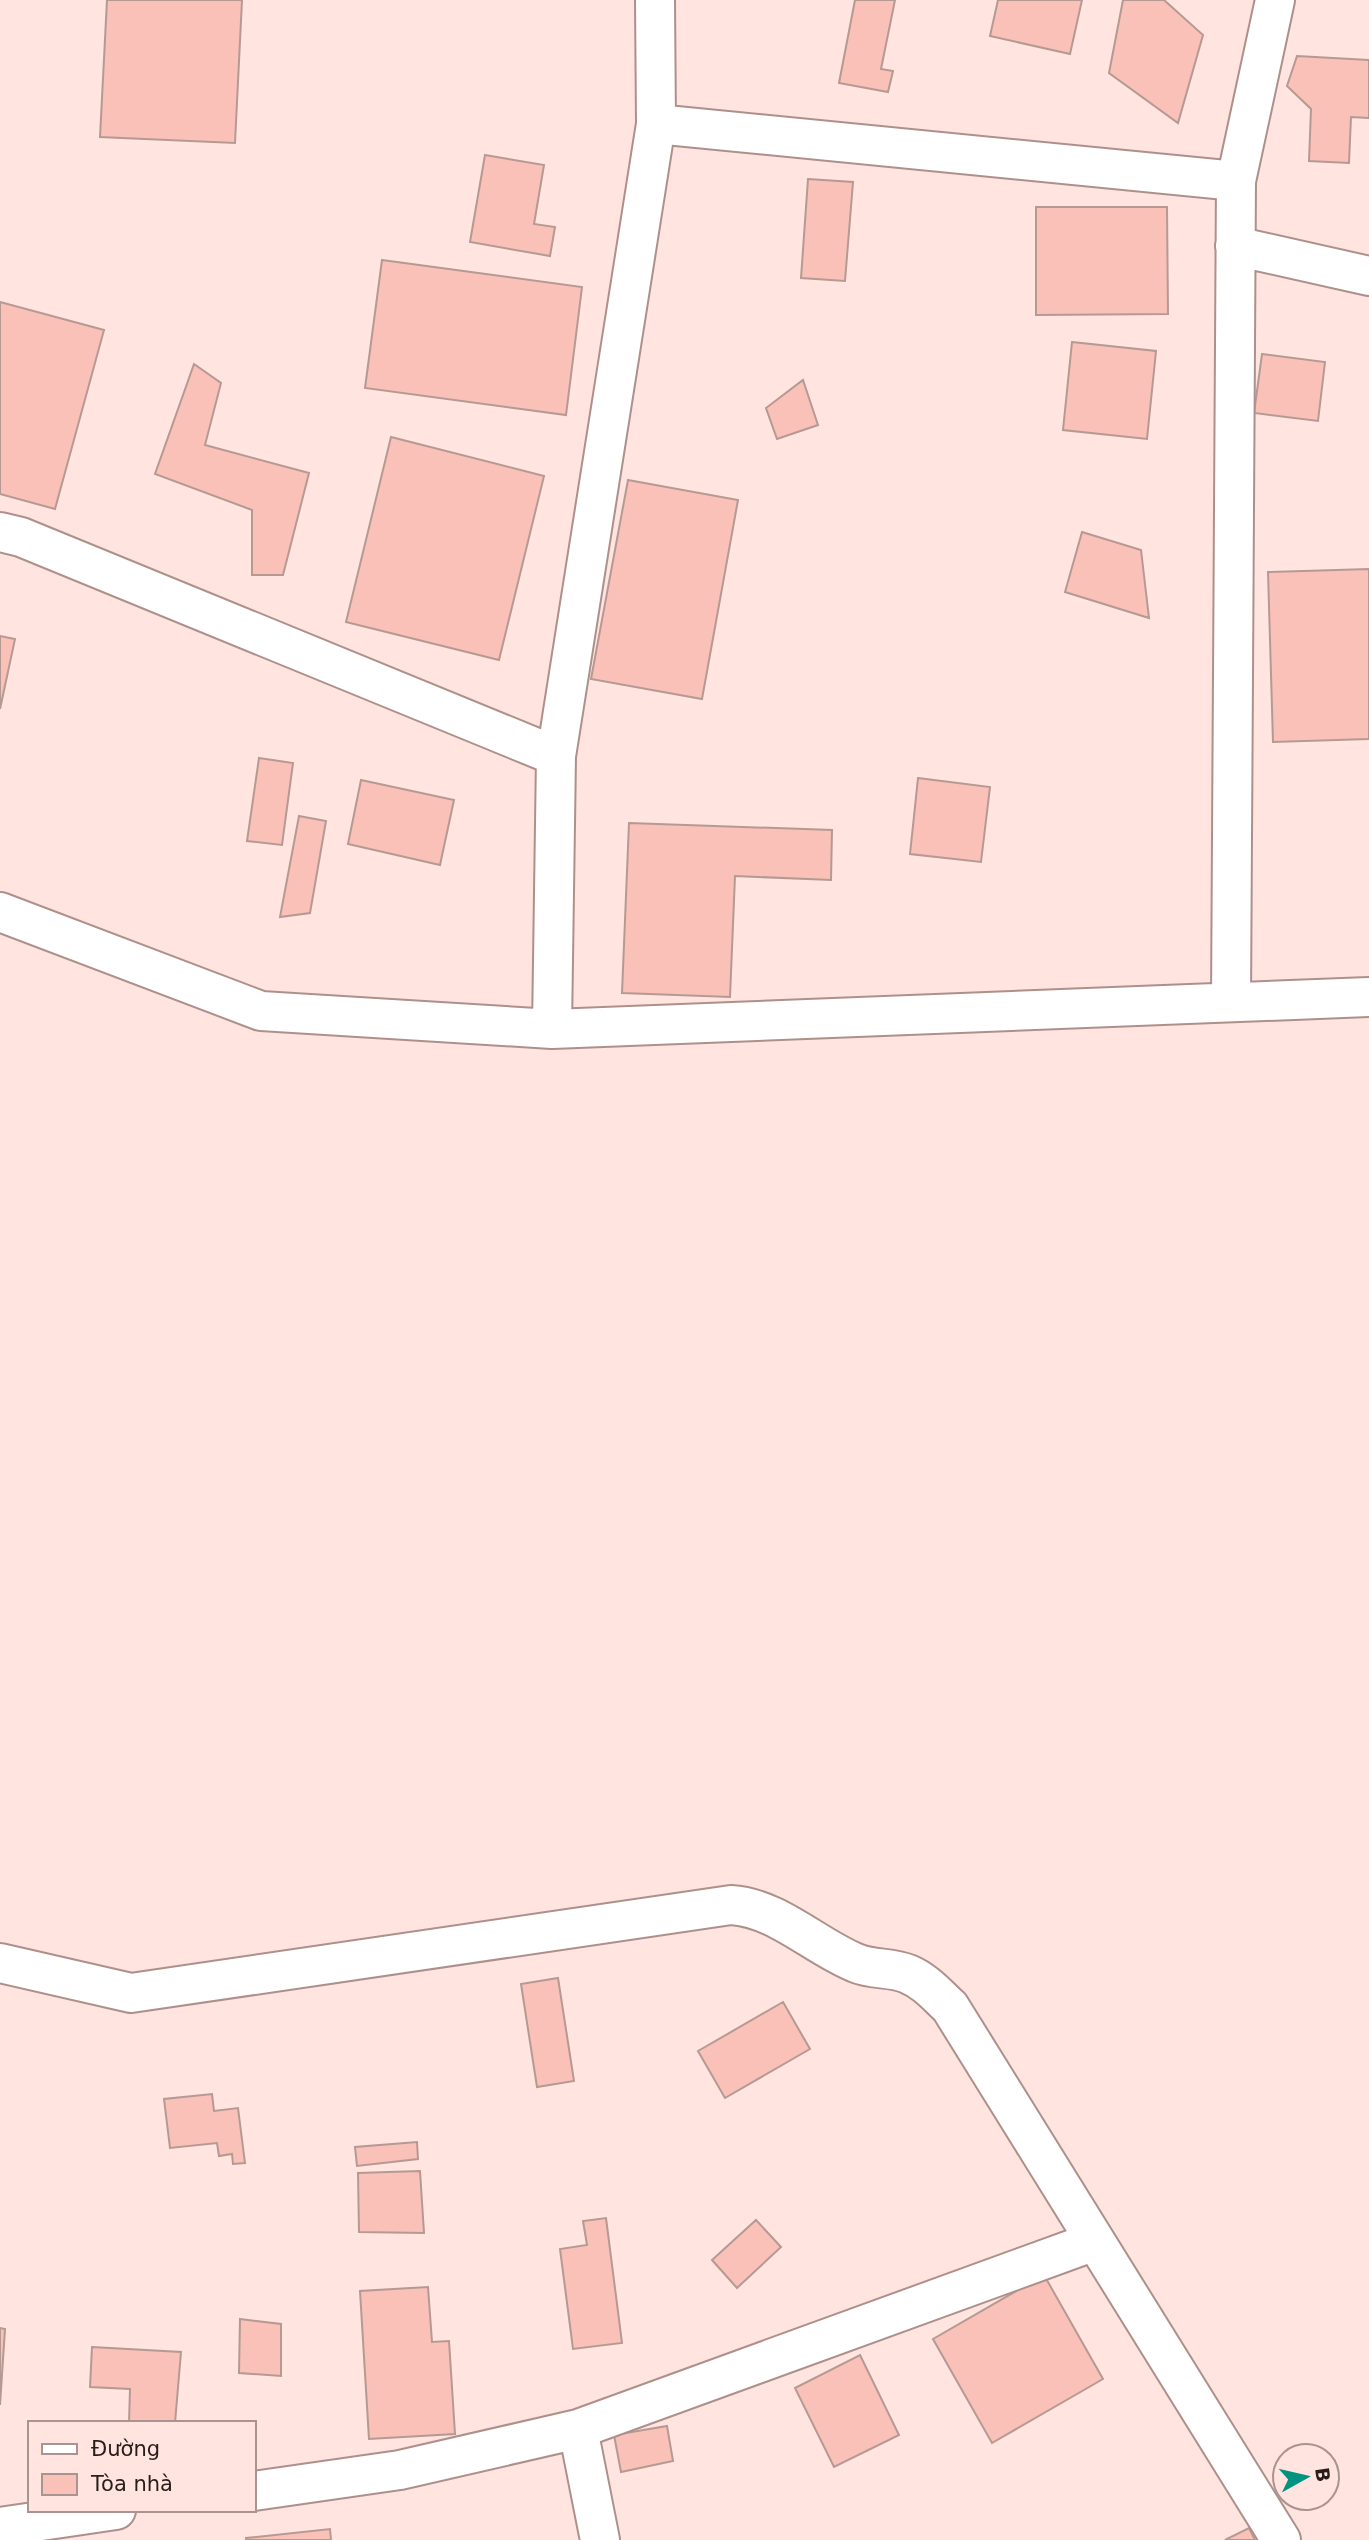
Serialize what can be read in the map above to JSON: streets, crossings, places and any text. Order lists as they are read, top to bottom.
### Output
{
  "legend": ["Đường", "Tòa nhà"],
  "north": "right"
}
